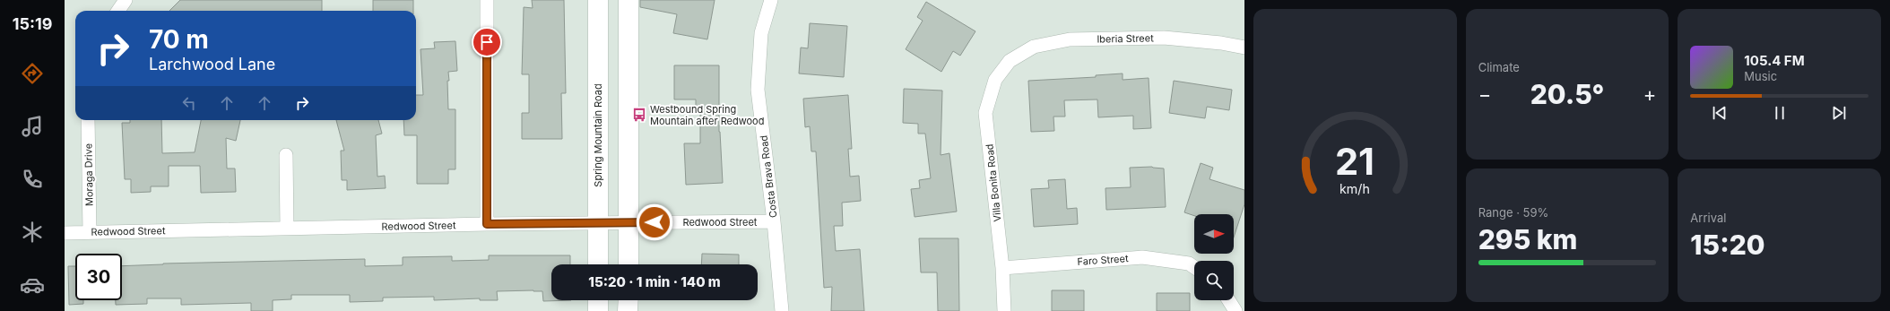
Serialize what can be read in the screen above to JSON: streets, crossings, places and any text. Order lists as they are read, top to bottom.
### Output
{
  "streets": {
    "main road": ["Spring Mountain Road"],
    "street": [
      "Iberia Street",
      "Moraga Drive",
      "Costa Brava Road",
      "Villa Bonita Road",
      "Redwood Street",
      "Faro Street"
    ]
  },
  "crossings": [
    ["Iberia Street", "Villa Bonita Road"],
    ["Spring Mountain Road", "Redwood Street"],
    ["Moraga Drive", "Redwood Street"],
    ["Costa Brava Road", "Redwood Street"],
    ["Villa Bonita Road", "Faro Street"]
  ],
  "places": {
    "bus stop": ["Westbound Spring Mountain after Redwood"]
  },
  "north": "right",
  "page": {
    "tabs": "15:19",
    "tile": [
      "Climate",
      ["Range · 59%", "295 km"],
      ["Arrival", "15:20"]
    ],
    "turn": ["70 m", "Larchwood Lane"],
    "song": ["105.4 FM", "Music"],
    "heat": ["−", "20.5°", "+"],
    "limit": "30",
    "trip": "15:20 · 1 min · 140 m",
    "gauge": ["21", "km/h"]
  }
}
